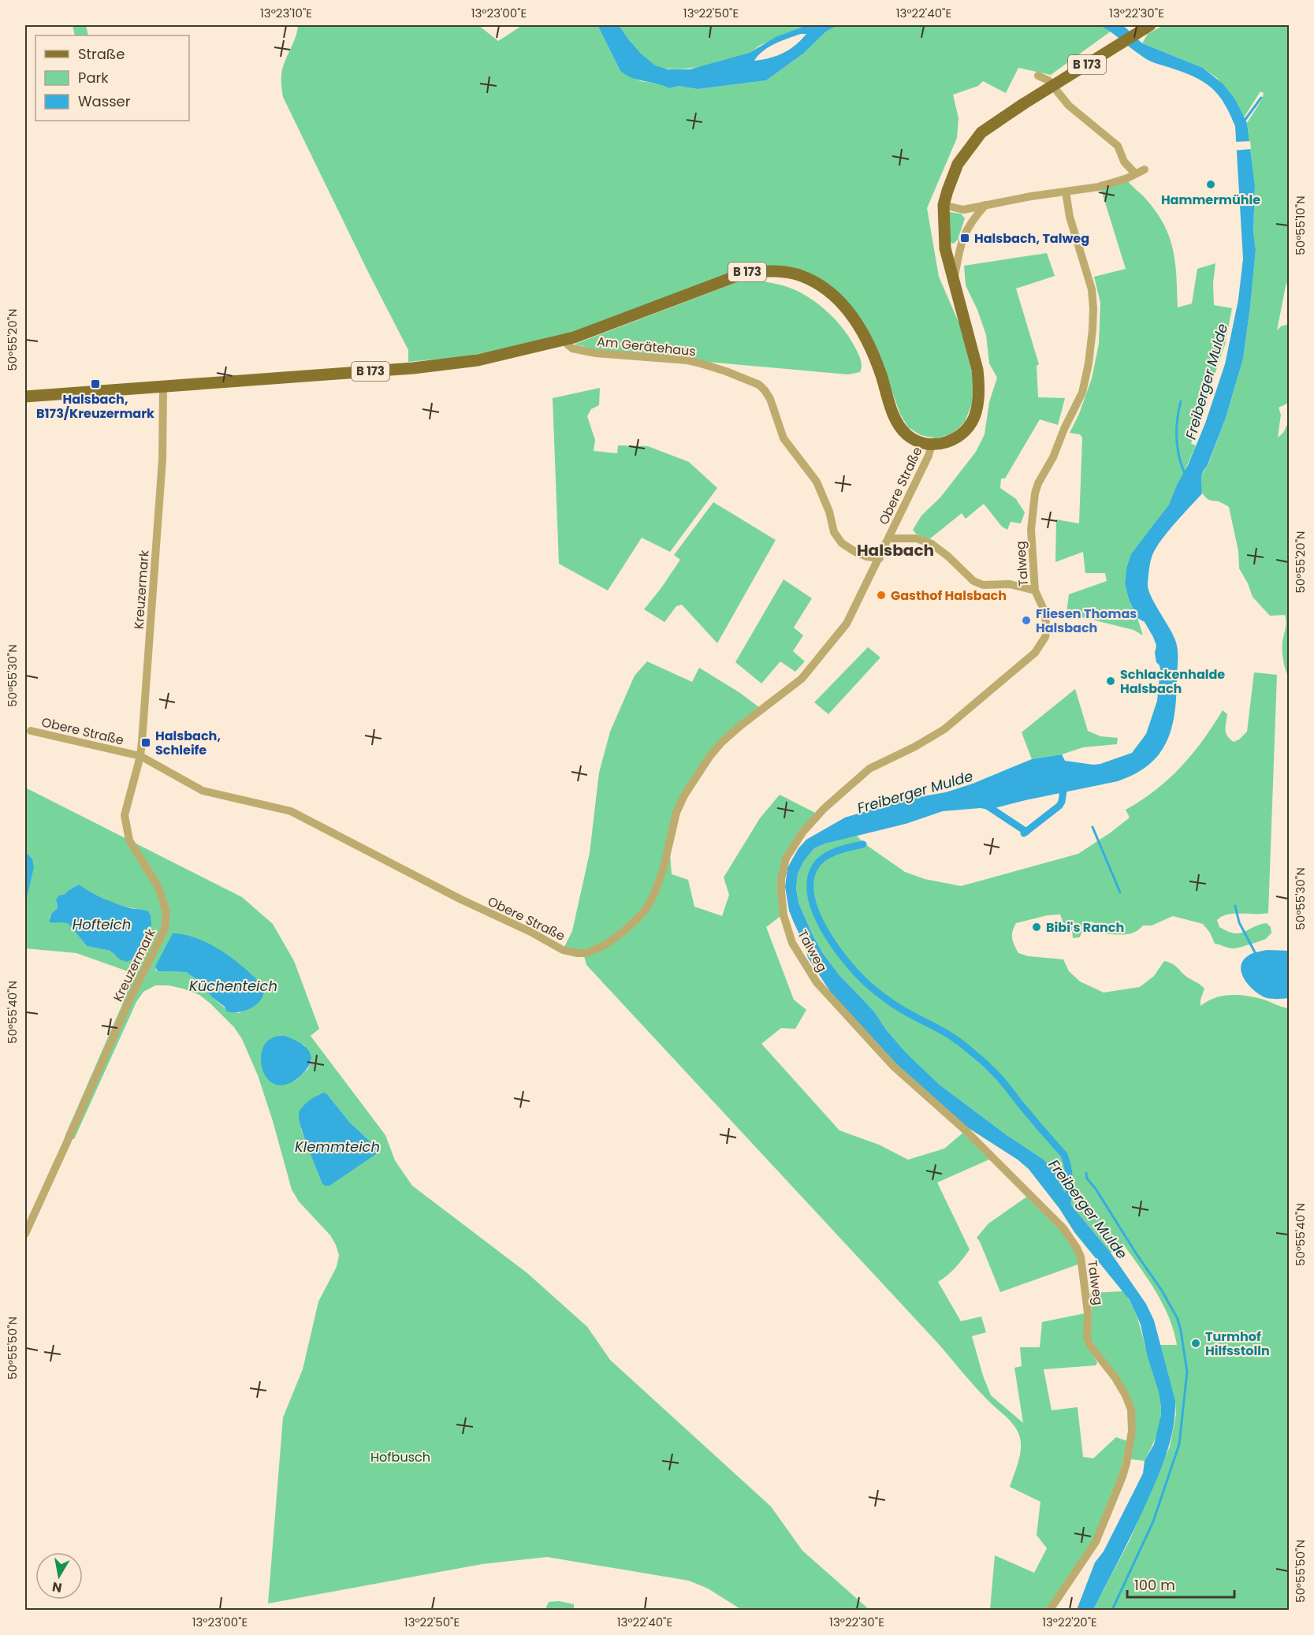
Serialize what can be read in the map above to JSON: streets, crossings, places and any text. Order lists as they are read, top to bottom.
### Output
{
  "streets": {
    "main road": ["B 173"],
    "street": [
      "Am Gerätehaus",
      "Obere Straße",
      "Talweg",
      "Kreuzermark"
    ]
  },
  "crossings": [
    ["B 173", "Am Gerätehaus"],
    ["B 173", "Obere Straße"],
    ["B 173", "Kreuzermark"],
    ["Am Gerätehaus", "Obere Straße"],
    ["Obere Straße", "Kreuzermark"]
  ],
  "districts": ["Halsbach"],
  "water": [
    "Freiberger Mulde",
    "Hofteich",
    "Küchenteich",
    "Klemmteich"
  ],
  "parks": ["Hofbusch"],
  "places": {
    "other": [
      "Hammermühle",
      "Gasthof Halsbach",
      "Fliesen Thomas Halsbach",
      "Schlackenhalde Halsbach",
      "Bibi's Ranch",
      "Turmhof Hilfsstolln"
    ],
    "transit": ["Halsbach, Talweg", "Halsbach, B173/Kreuzermark", "Halsbach, Schleife"]
  },
  "legend": ["Straße", "Park", "Wasser"],
  "scale_bar": "100 m",
  "north": "bottom",
  "coordinates": [
    "13°23'10\"E",
    "13°23'00\"E",
    "13°22'50\"E",
    "13°22'40\"E",
    "13°22'30\"E",
    "50°55'10\"N",
    "50°55'20\"N",
    "50°55'30\"N",
    "50°55'40\"N",
    "50°55'50\"N",
    "13°22'20\"E"
  ]
}
